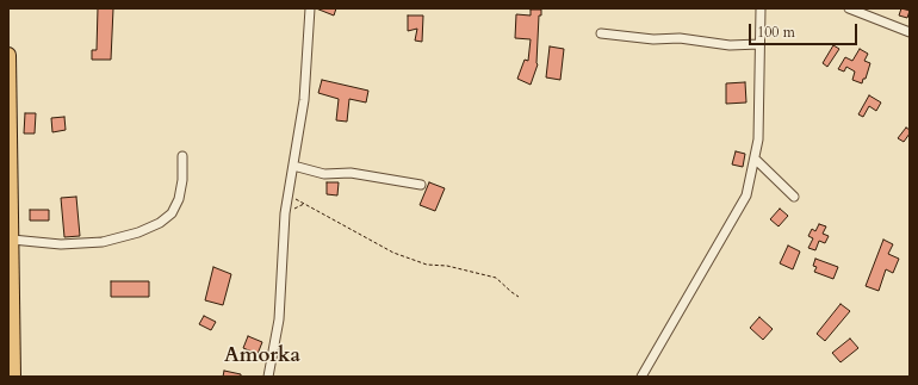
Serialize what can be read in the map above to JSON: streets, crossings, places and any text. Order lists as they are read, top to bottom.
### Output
{
  "districts": ["Amorka"],
  "scale_bar": "100 m"
}
